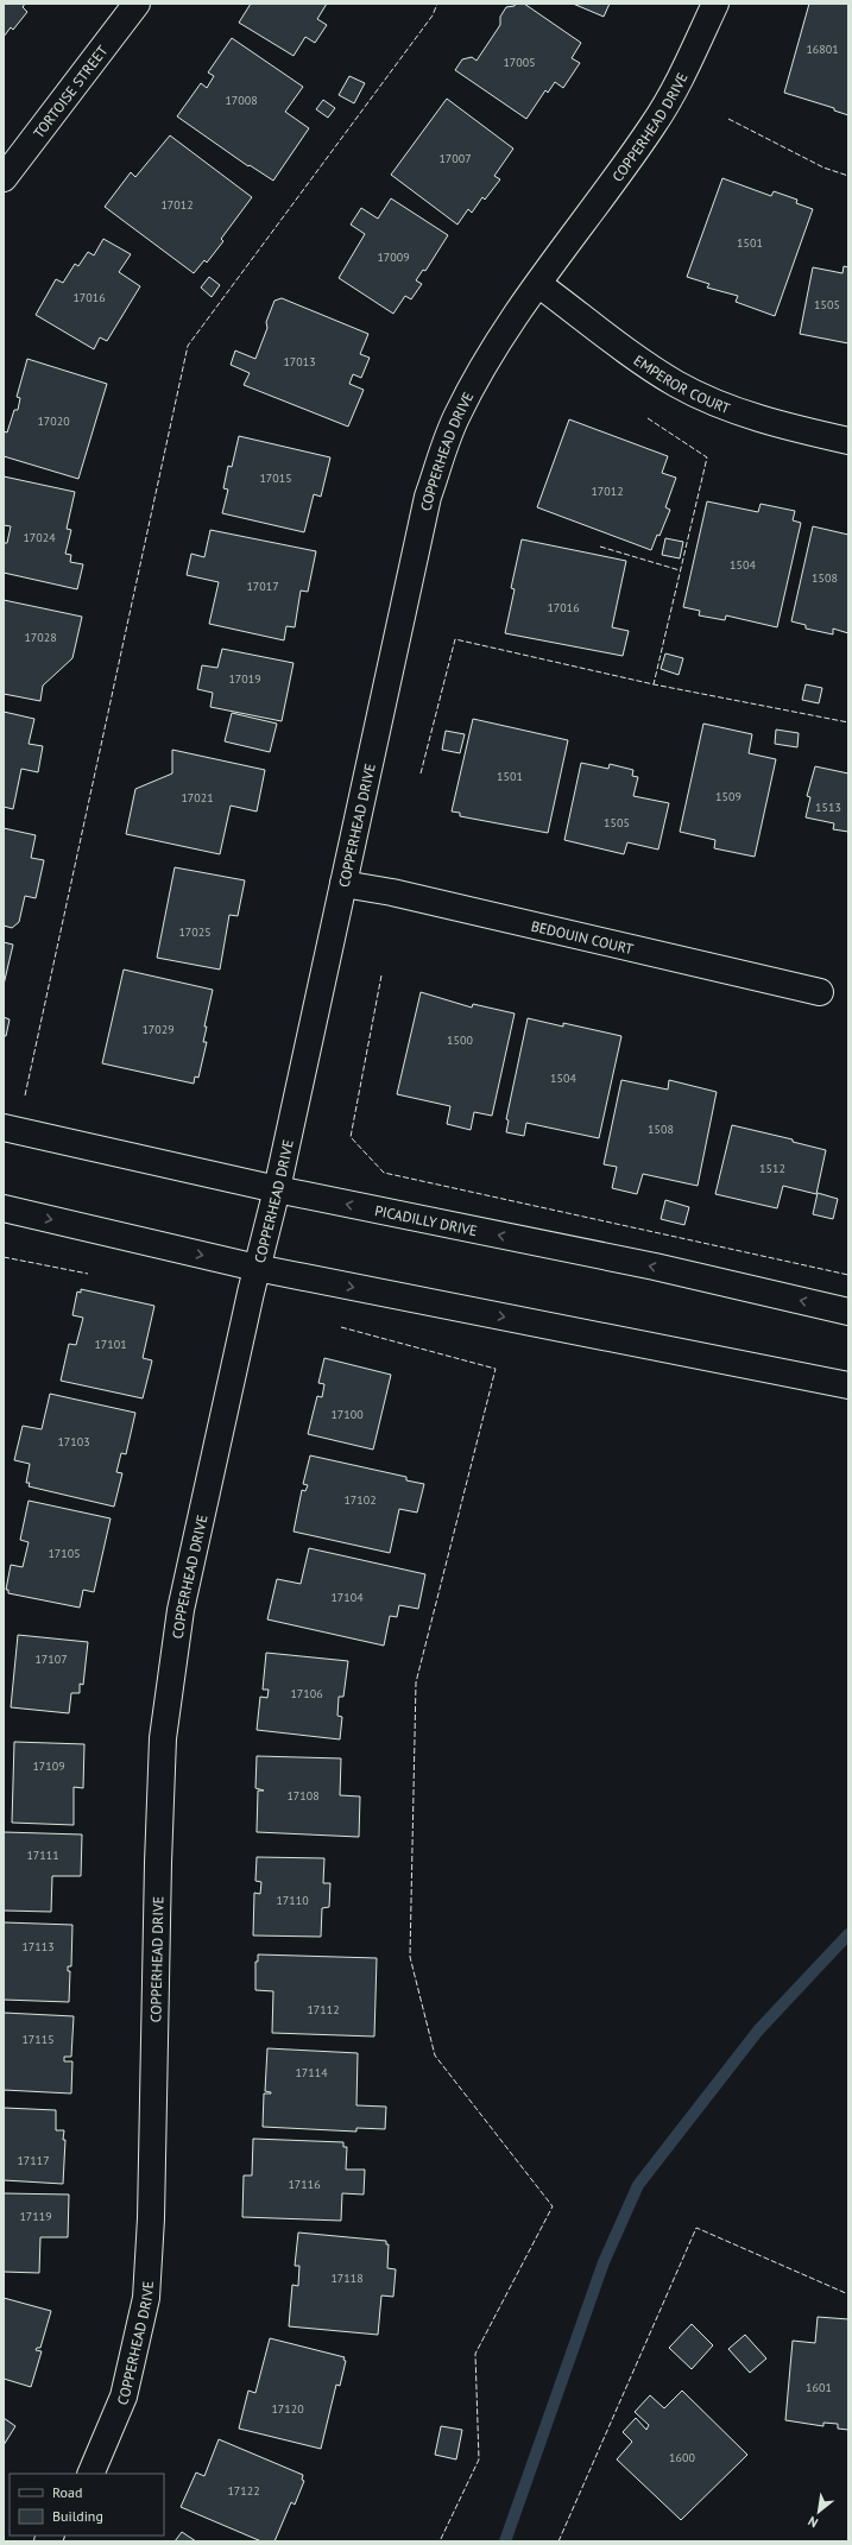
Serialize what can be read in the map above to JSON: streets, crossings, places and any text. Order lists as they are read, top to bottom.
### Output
{
  "streets": {
    "street": [
      "TORTOISE STREET",
      "COPPERHEAD DRIVE",
      "EMPEROR COURT",
      "BEDOUIN COURT",
      "PICADILLY DRIVE"
    ]
  },
  "crossings": [
    ["COPPERHEAD DRIVE", "EMPEROR COURT"],
    ["COPPERHEAD DRIVE", "BEDOUIN COURT"],
    ["COPPERHEAD DRIVE", "PICADILLY DRIVE"]
  ],
  "house_numbers": [
    "16801",
    "17005",
    "17008",
    "17007",
    "17012",
    "1501",
    "17009",
    "17016",
    "1505",
    "17013",
    "17020",
    "17015",
    "17012",
    "17024",
    "1504",
    "1508",
    "17017",
    "17016",
    "17028",
    "17019",
    "1501",
    "1509",
    "17021",
    "1513",
    "1505",
    "17025",
    "17029",
    "1500",
    "1504",
    "1508",
    "1512",
    "17101",
    "17100",
    "17103",
    "17102",
    "17105",
    "17104",
    "17107",
    "17106",
    "17109",
    "17108",
    "17111",
    "17110",
    "17113",
    "17112",
    "17115",
    "17114",
    "17117",
    "17116",
    "17119",
    "17118",
    "1601",
    "17120",
    "1600",
    "17122"
  ],
  "legend": ["Road", "Building"],
  "north": "bottom left"
}
